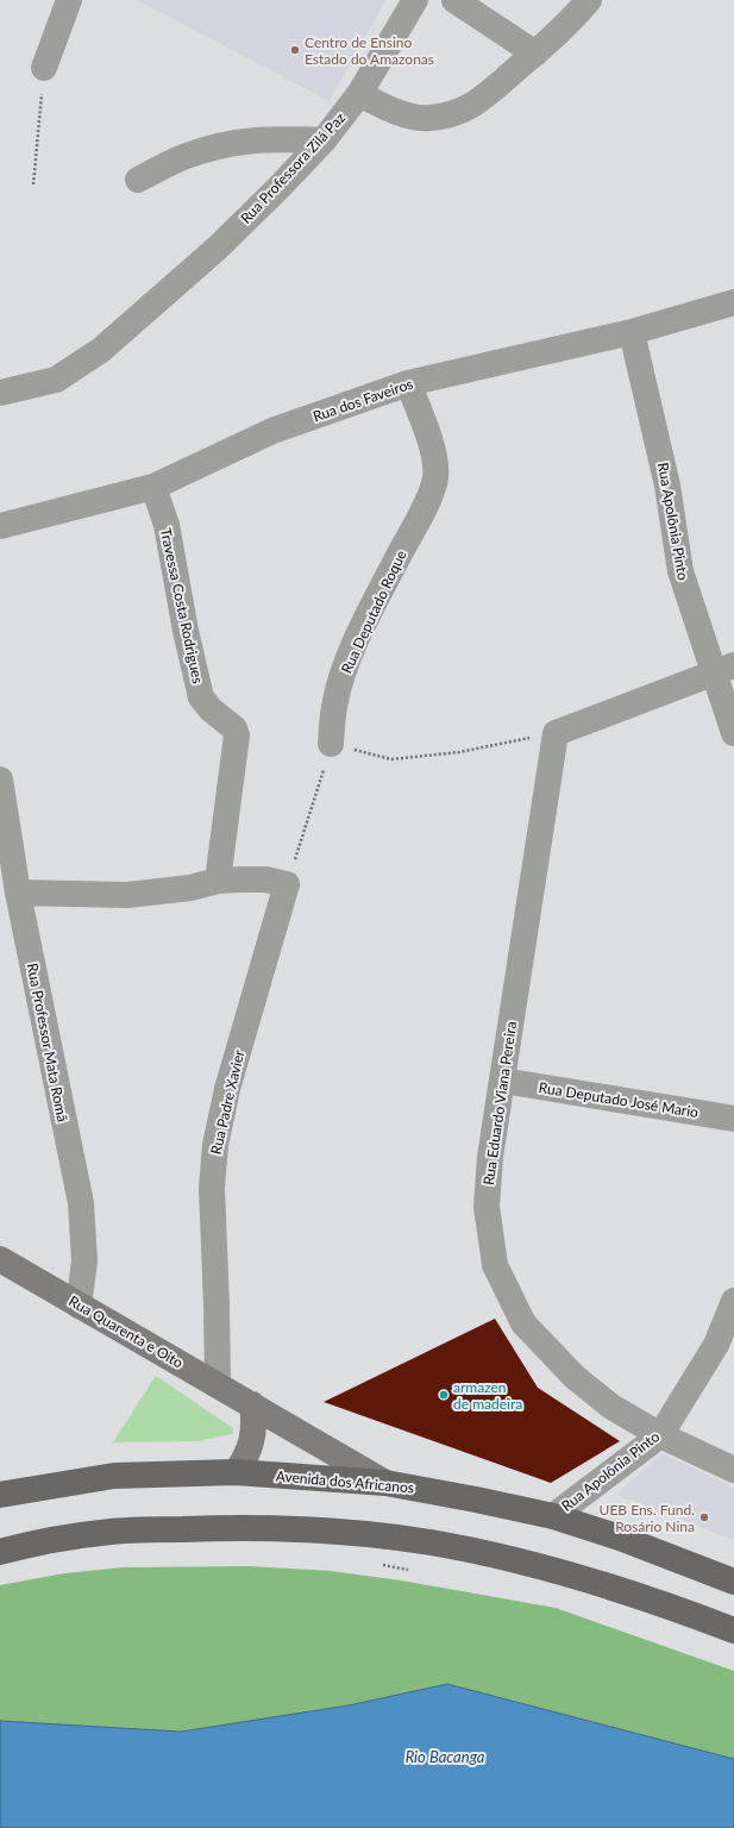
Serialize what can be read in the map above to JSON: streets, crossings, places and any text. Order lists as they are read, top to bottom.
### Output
{
  "streets": {
    "main road": ["Rua Quarenta e Oito", "Avenida dos Africanos"],
    "street": [
      "Rua Professora Zilá Paz",
      "Rua dos Faveiros",
      "Rua Apolônia Pinto",
      "Travessa Costa Rodrigues",
      "Rua Deputado Roque",
      "Rua Professor Mata Romã",
      "Rua Deputado José Mario",
      "Rua Padre Xavier",
      "Rua Eduardo Viana Pereira"
    ]
  },
  "crossings": [
    ["Rua dos Faveiros", "Rua Apolônia Pinto"],
    ["Rua dos Faveiros", "Travessa Costa Rodrigues"],
    ["Rua dos Faveiros", "Rua Deputado Roque"],
    ["Rua Apolônia Pinto", "Rua Eduardo Viana Pereira"],
    ["Rua Apolônia Pinto", "Avenida dos Africanos"],
    ["Rua Professor Mata Romã", "Rua Quarenta e Oito"],
    ["Rua Deputado José Mario", "Rua Eduardo Viana Pereira"],
    ["Rua Padre Xavier", "Rua Quarenta e Oito"],
    ["Rua Quarenta e Oito", "Avenida dos Africanos"]
  ],
  "water": ["Rio Bacanga"],
  "places": ["Centro de Ensino Estado do Amazonas", "armazen de madeira", "UEB Ens. Fund. Rosário Nina"]
}
